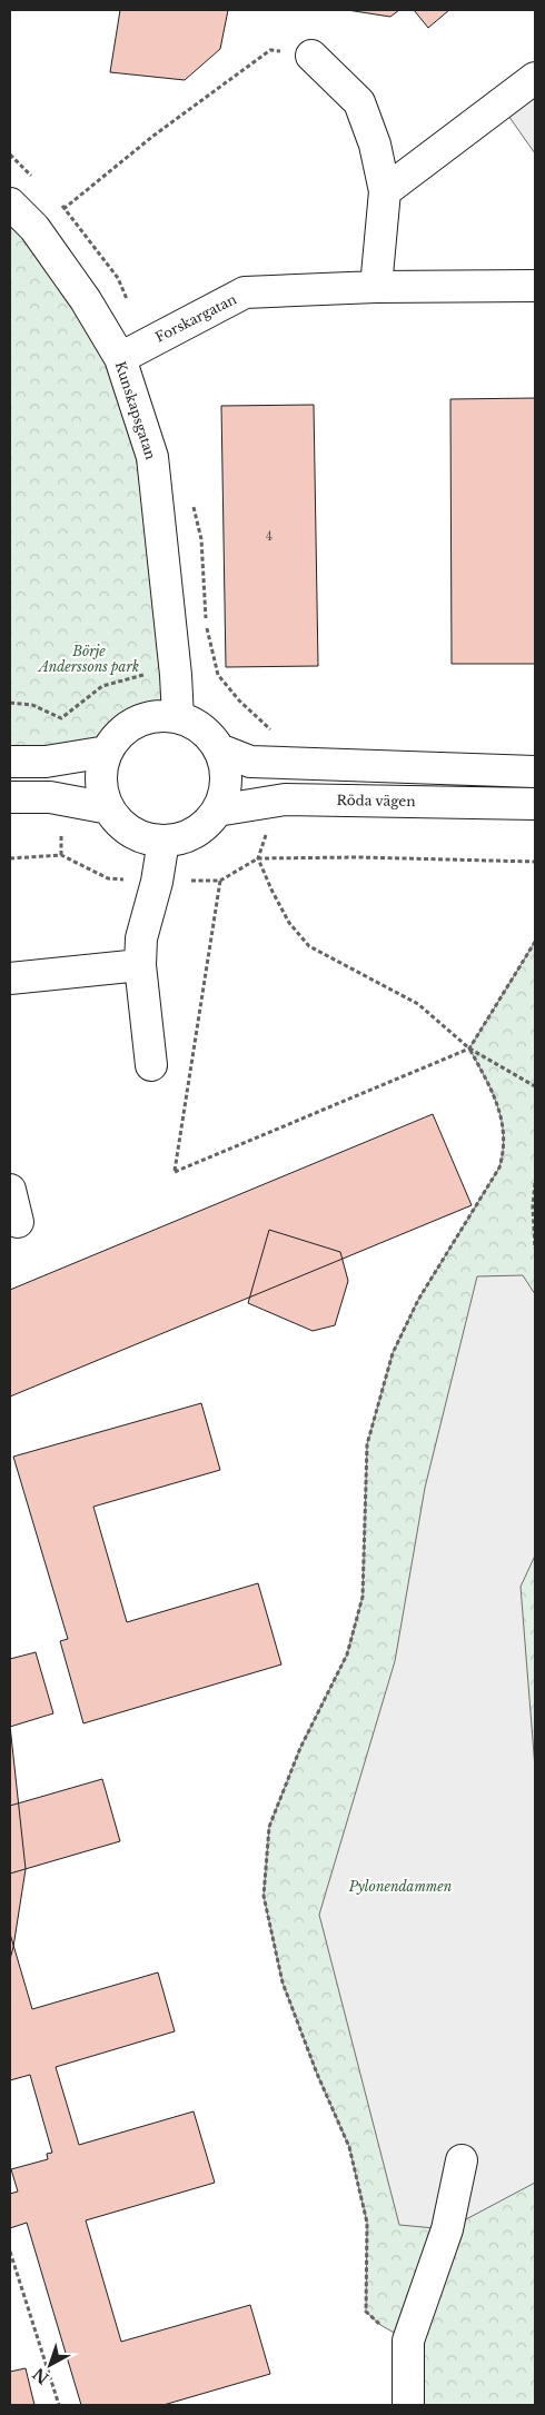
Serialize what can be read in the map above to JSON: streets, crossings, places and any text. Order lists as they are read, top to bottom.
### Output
{
  "streets": {
    "street": ["Forskargatan", "Kunskapsgatan", "Röda vägen"]
  },
  "crossings": [
    ["Forskargatan", "Kunskapsgatan"],
    ["Kunskapsgatan", "Röda vägen"]
  ],
  "parks": ["Börje Anderssons park", "Pylonendammen"],
  "house_numbers": ["4"],
  "north": "bottom left"
}
